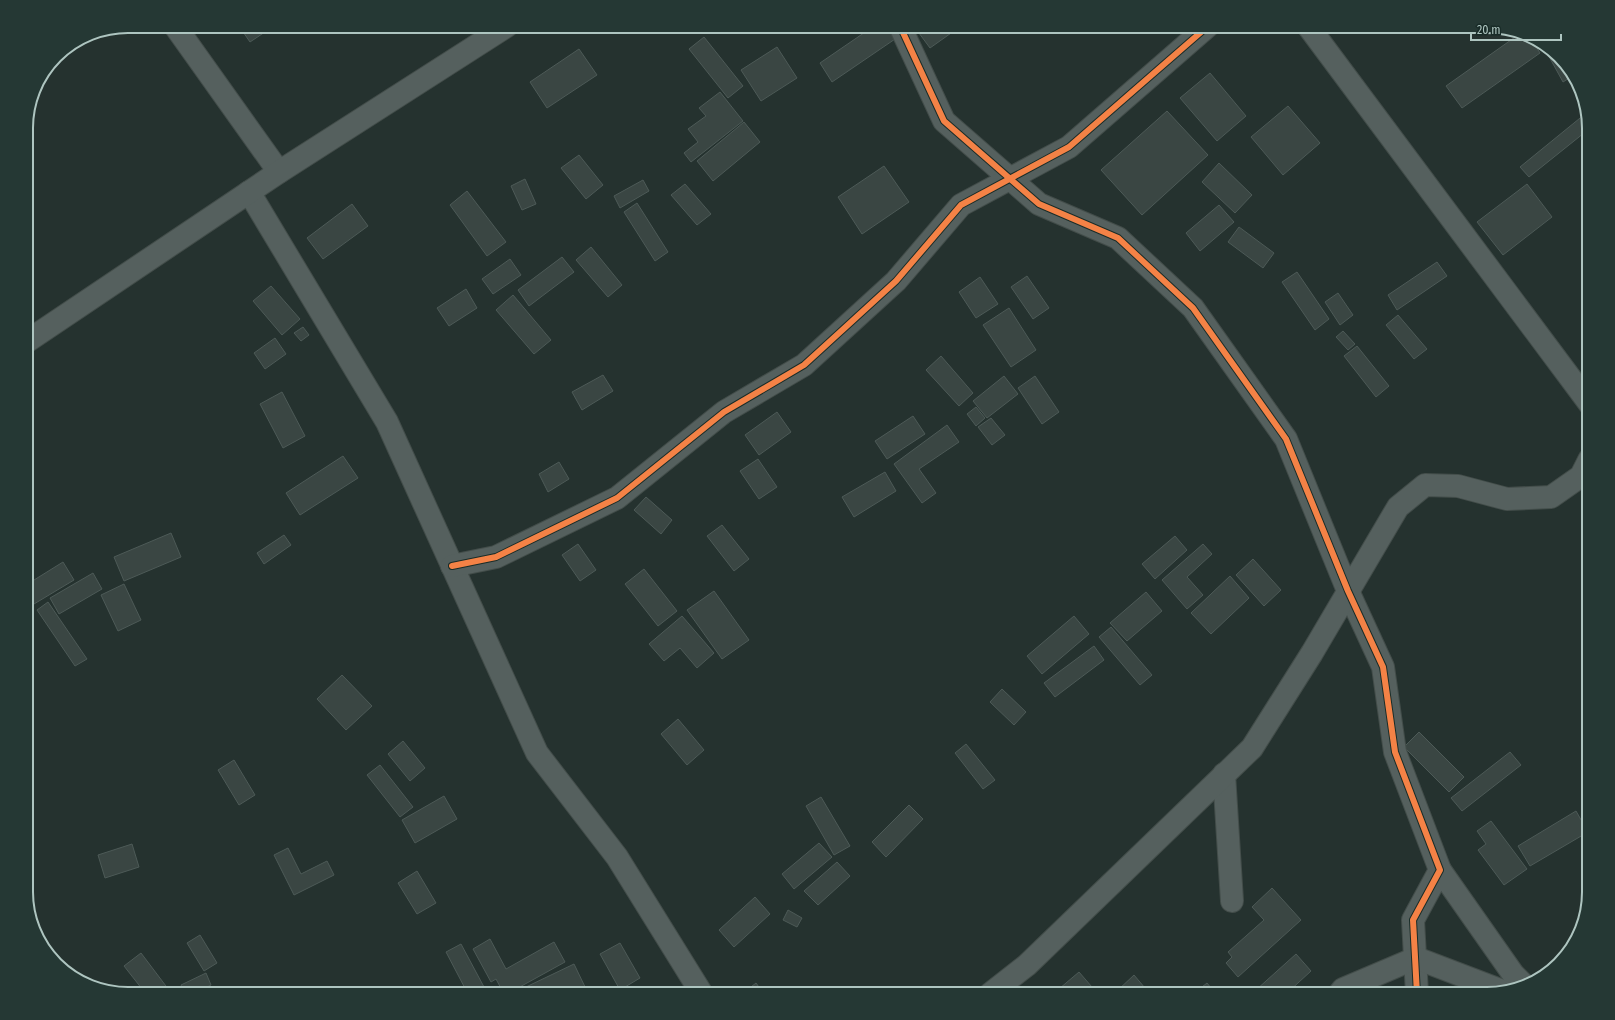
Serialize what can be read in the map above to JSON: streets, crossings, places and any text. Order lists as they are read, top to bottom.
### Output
{
  "scale_bar": "20 m"
}
